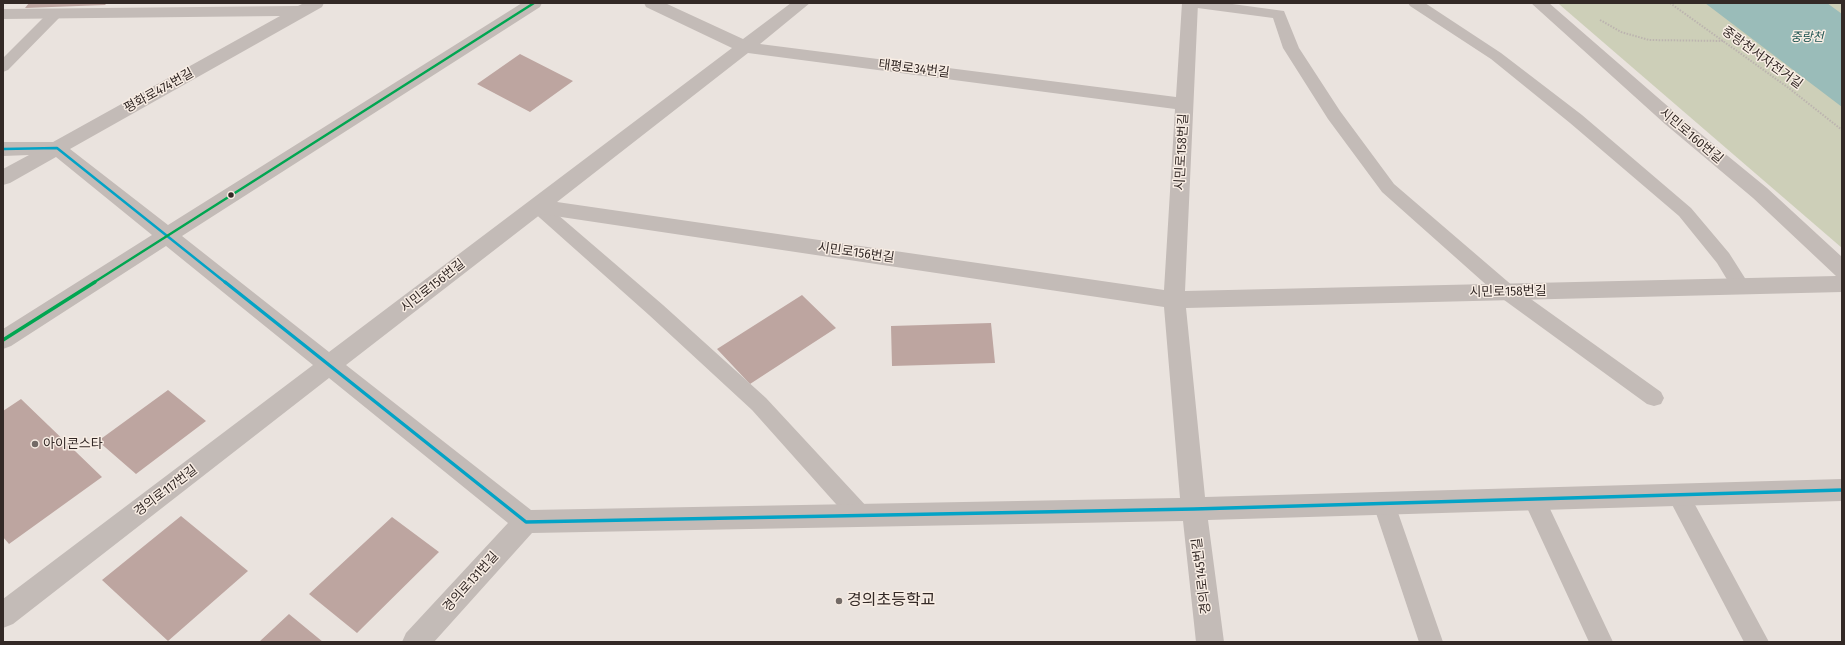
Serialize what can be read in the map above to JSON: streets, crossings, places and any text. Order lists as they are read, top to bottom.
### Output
{
  "streets": {
    "street": [
      "태평로34번길",
      "평화로474번길",
      "시민로160번길",
      "시민로158번길",
      "시민로156번길",
      "경의로117번길",
      "경의로145번길",
      "경의로131번길"
    ],
    "path": ["중랑천서자전거길"]
  },
  "crossings": [
    ["태평로34번길", "시민로158번길"],
    ["태평로34번길", "시민로156번길"],
    ["시민로158번길", "시민로156번길"],
    ["시민로158번길", "경의로145번길"],
    ["시민로156번길", "경의로117번길"]
  ],
  "water": ["중랑천"],
  "places": ["아이콘스타", "경의초등학교"]
}
